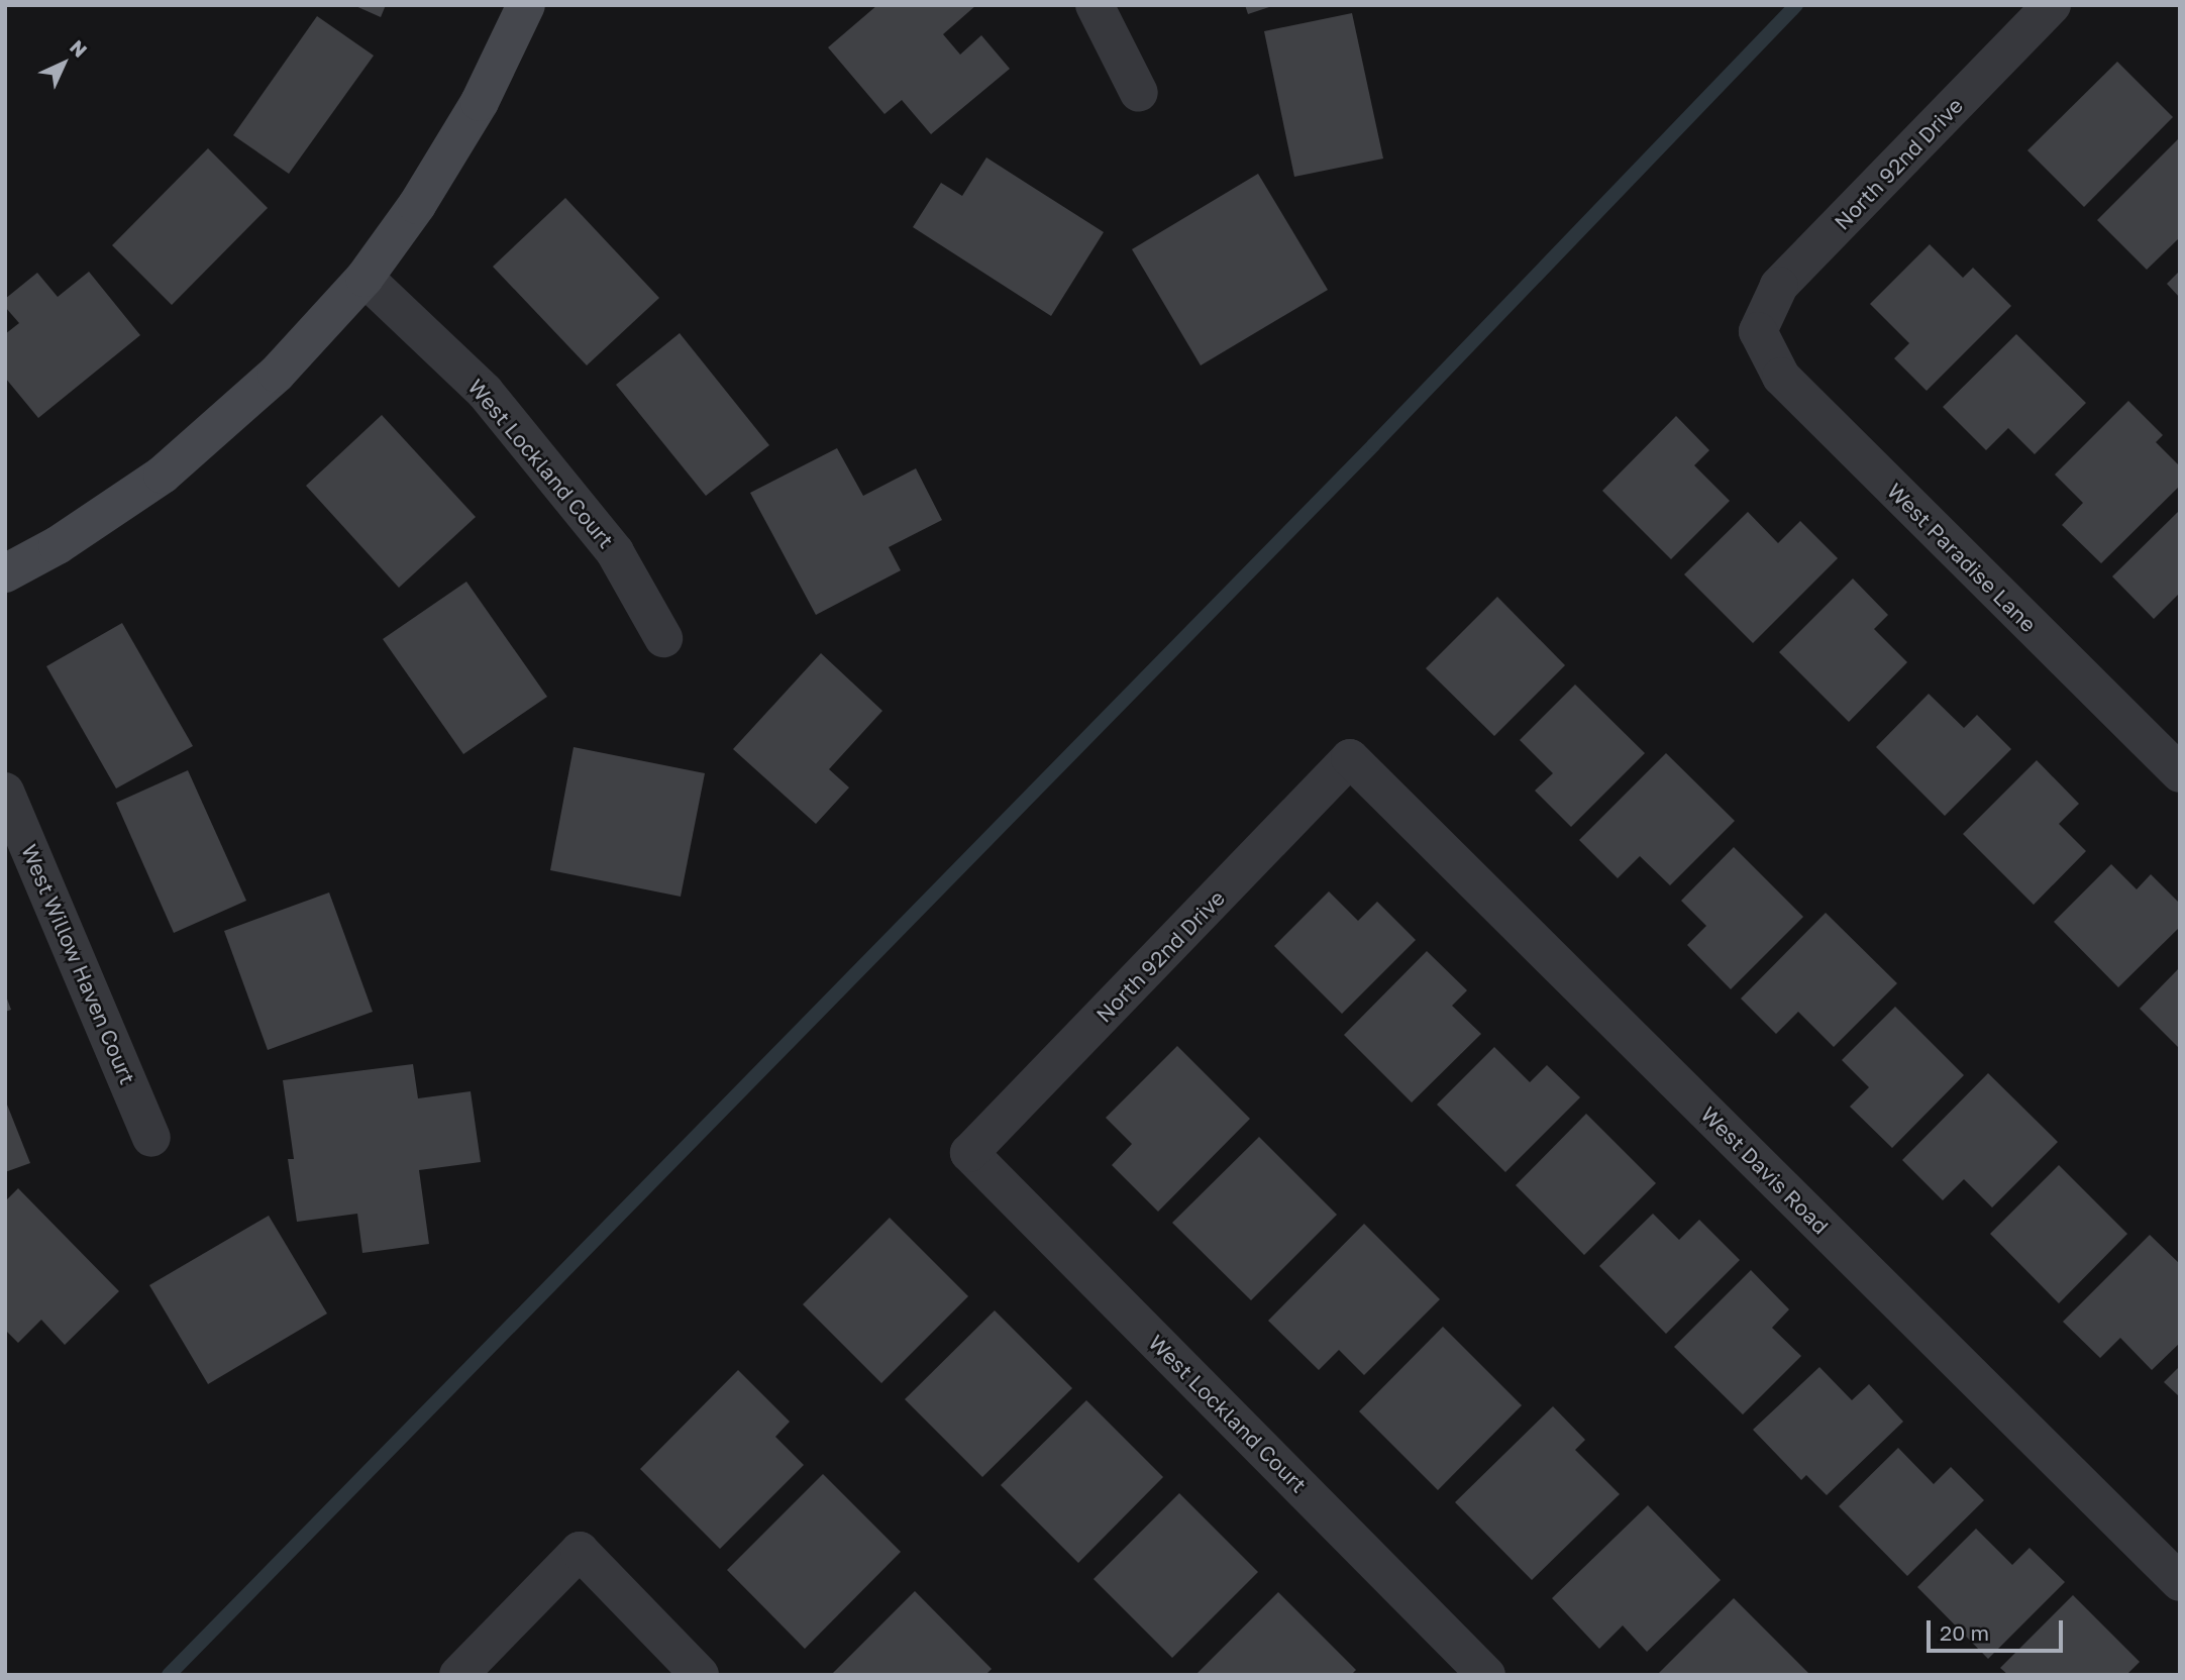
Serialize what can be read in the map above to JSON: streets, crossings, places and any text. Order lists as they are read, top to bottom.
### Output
{
  "streets": {
    "street": [
      "North 92nd Drive",
      "West Lockland Court",
      "West Paradise Lane",
      "West Willow Haven Court",
      "West Davis Road"
    ]
  },
  "crossings": [
    ["North 92nd Drive", "West Lockland Court"],
    ["North 92nd Drive", "West Paradise Lane"],
    ["North 92nd Drive", "West Davis Road"]
  ],
  "scale_bar": "20 m",
  "north": "top right"
}
